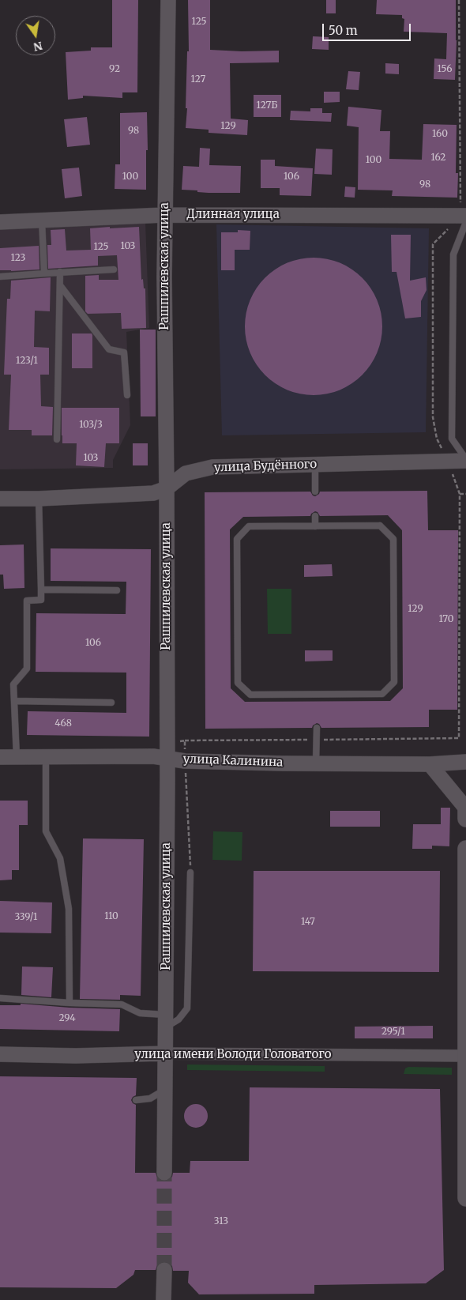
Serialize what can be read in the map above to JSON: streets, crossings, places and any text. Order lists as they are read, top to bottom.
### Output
{
  "streets": {
    "street": [
      "Длинная улица",
      "Рашпилевская улица",
      "улица Будённого",
      "улица Калинина",
      "улица имени Володи Головатого"
    ]
  },
  "crossings": [
    ["Длинная улица", "Рашпилевская улица"],
    ["Рашпилевская улица", "улица Будённого"],
    ["Рашпилевская улица", "улица Калинина"],
    ["Рашпилевская улица", "улица имени Володи Головатого"]
  ],
  "house_numbers": [
    "125",
    "92",
    "156",
    "127",
    "127Б",
    "129",
    "98",
    "160",
    "162",
    "100",
    "100",
    "106",
    "98",
    "103",
    "125",
    "123",
    "123/1",
    "103/3",
    "103",
    "129",
    "170",
    "106",
    "468",
    "110",
    "339/1",
    "147",
    "294",
    "295/1",
    "313"
  ],
  "scale_bar": "50 m",
  "north": "bottom"
}
